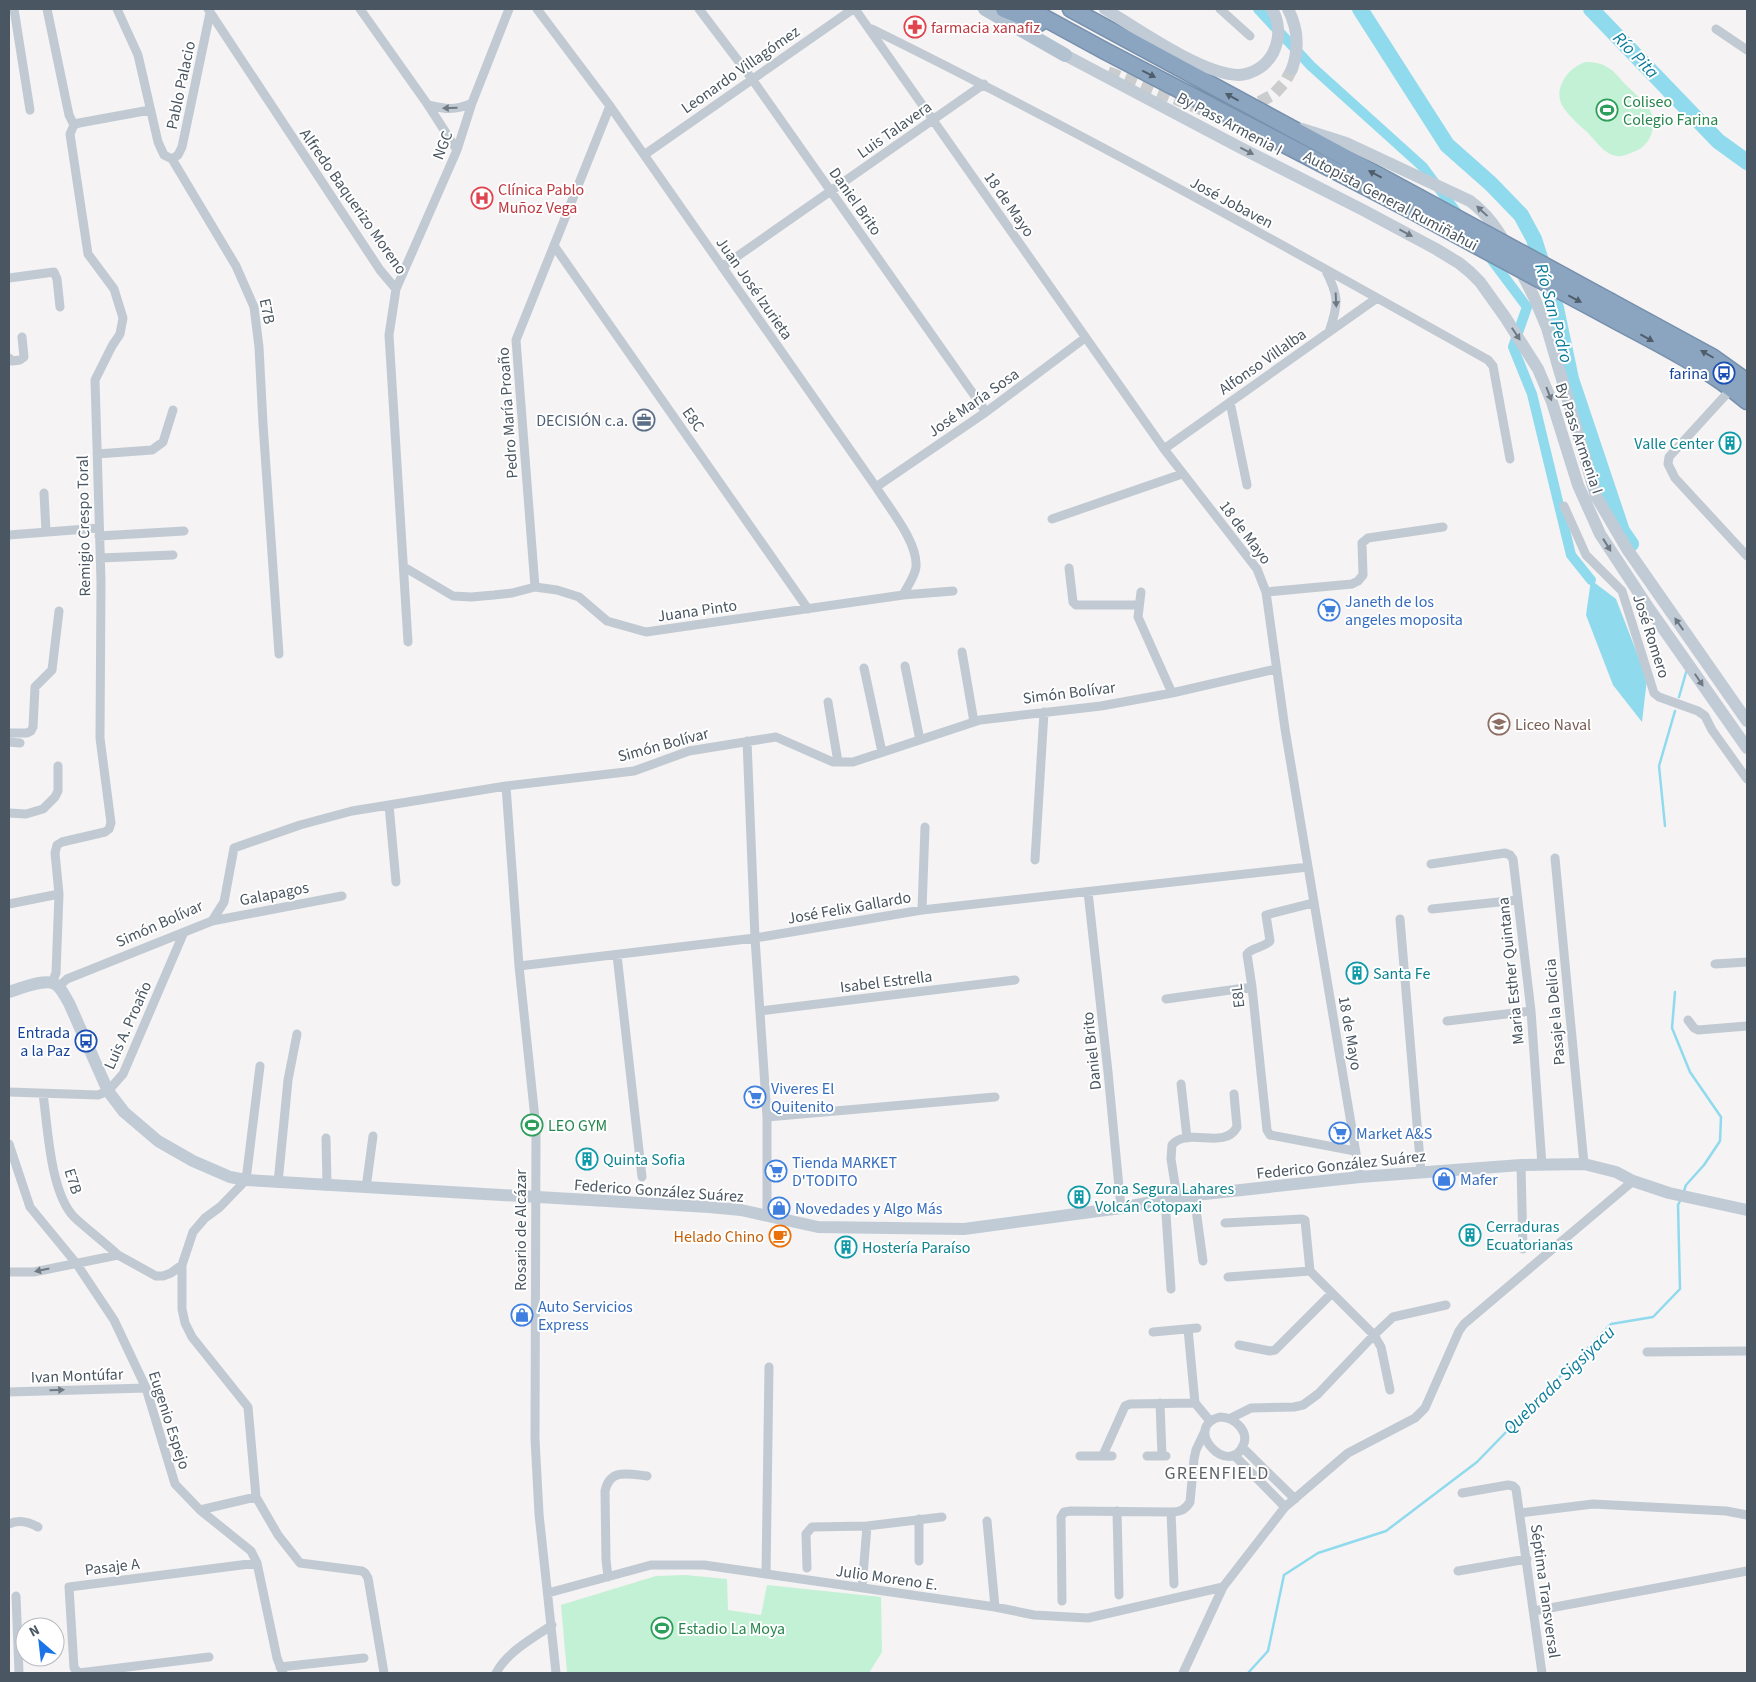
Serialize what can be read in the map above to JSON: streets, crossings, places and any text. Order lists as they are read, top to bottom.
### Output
{
  "streets": {
    "highway": ["Autopista General Rumiñahui"],
    "main road": ["By Pass Armenia I", "Simón Bolívar", "Federico González Suárez"],
    "street": [
      "Leonardo Villagómez",
      "Pablo Palacio",
      "Luis Talavera",
      "NGC",
      "Alfredo Baquerizo Moreno",
      "Daniel Brito",
      "José Jobaven",
      "18 de Mayo",
      "Juan José Izurieta",
      "E7B",
      "Alfonso Villalba",
      "José María Sosa",
      "Pedro María Proaño",
      "E8C",
      "Remigio Crespo Toral",
      "Juana Pinto",
      "José Romero",
      "Galapagos",
      "José Felix Gallardo",
      "Maria Esther Quintana",
      "Isabel Estrella",
      "E8L",
      "Pasaje la Delicia",
      "Luis A. Proaño",
      "Rosario de Alcázar",
      "Ivan Montúfar",
      "Eugenio Espejo",
      "Pasaje A",
      "Julio Moreno E.",
      "Séptima Transversal"
    ]
  },
  "crossings": [
    ["Leonardo Villagómez", "Daniel Brito"],
    ["Leonardo Villagómez", "18 de Mayo"],
    ["Leonardo Villagómez", "Juan José Izurieta"],
    ["Pablo Palacio", "Alfredo Baquerizo Moreno"],
    ["Pablo Palacio", "E7B"],
    ["By Pass Armenia I", "Autopista General Rumiñahui"],
    ["Luis Talavera", "Daniel Brito"],
    ["Luis Talavera", "José Jobaven"],
    ["Luis Talavera", "18 de Mayo"],
    ["Luis Talavera", "Juan José Izurieta"],
    ["NGC", "Alfredo Baquerizo Moreno"],
    ["Alfredo Baquerizo Moreno", "Juana Pinto"],
    ["Daniel Brito", "José María Sosa"],
    ["Daniel Brito", "José Felix Gallardo"],
    ["Daniel Brito", "Federico González Suárez"],
    ["José Jobaven", "18 de Mayo"],
    ["José Jobaven", "Alfonso Villalba"],
    ["18 de Mayo", "Alfonso Villalba"],
    ["18 de Mayo", "José María Sosa"],
    ["18 de Mayo", "Simón Bolívar"],
    ["18 de Mayo", "José Felix Gallardo"],
    ["18 de Mayo", "E8L"],
    ["18 de Mayo", "Federico González Suárez"],
    ["Juan José Izurieta", "José María Sosa"],
    ["Juan José Izurieta", "Pedro María Proaño"],
    ["Juan José Izurieta", "Juana Pinto"],
    ["E7B", "Luis A. Proaño"],
    ["Pedro María Proaño", "E8C"],
    ["Pedro María Proaño", "Juana Pinto"],
    ["E8C", "Juana Pinto"],
    ["Remigio Crespo Toral", "Simón Bolívar"],
    ["Simón Bolívar", "Galapagos"],
    ["Simón Bolívar", "Luis A. Proaño"],
    ["Simón Bolívar", "Rosario de Alcázar"],
    ["José Felix Gallardo", "Rosario de Alcázar"],
    ["Maria Esther Quintana", "Federico González Suárez"],
    ["Pasaje la Delicia", "Federico González Suárez"],
    ["Federico González Suárez", "Rosario de Alcázar"],
    ["Rosario de Alcázar", "Julio Moreno E."],
    ["Ivan Montúfar", "Eugenio Espejo"],
    ["Eugenio Espejo", "Pasaje A"]
  ],
  "one_way": ["Ivan Montúfar"],
  "districts": ["GREENFIELD"],
  "water": ["Río Pita", "Río San Pedro", "Quebrada Sigsiyacu"],
  "places": {
    "pharmacy": ["farmacia xanafiz"],
    "sports": ["Coliseo Colegio Farina", "LEO GYM", "Estadio La Moya"],
    "hospital": ["Clínica Pablo Muñoz Vega"],
    "bus stop": ["farina", "Entrada a la Paz"],
    "office": ["DECISIÓN c.a."],
    "building": [
      "Valle Center",
      "Santa Fe",
      "Quinta Sofia",
      "Zona Segura Lahares Volcán Cotopaxi",
      "Cerraduras Ecuatorianas",
      "Hostería Paraíso"
    ],
    "supermarket": [
      "Janeth de los angeles moposita",
      "Viveres El Quitenito",
      "Market A&S",
      "Tienda MARKET D'TODITO"
    ],
    "school or university": ["Liceo Naval"],
    "shop": ["Mafer", "Novedades y Algo Más", "Auto Servicios Express"],
    "cafe": ["Helado Chino"]
  },
  "north": "top left"
}
